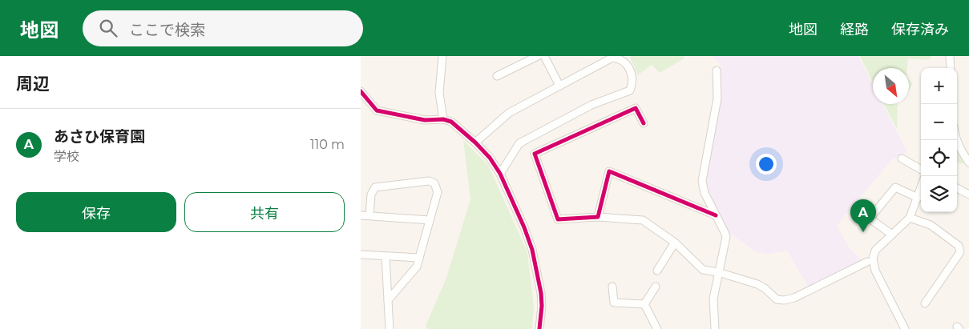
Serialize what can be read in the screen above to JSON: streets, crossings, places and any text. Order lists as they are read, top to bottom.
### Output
{
  "north": "bottom right",
  "page": {
    "header": "地図",
    "search": "ここで検索",
    "nav": ["地図", "経路", "保存済み"],
    "heading": "周辺",
    "map_buttons": ["+", "−"],
    "list": [
      {
        "mark": "A",
        "name": "あさひ保育園",
        "note": "学校",
        "value": "110 m"
      }
    ],
    "buttons": ["保存", "共有"],
    "pins": "A"
  }
}
